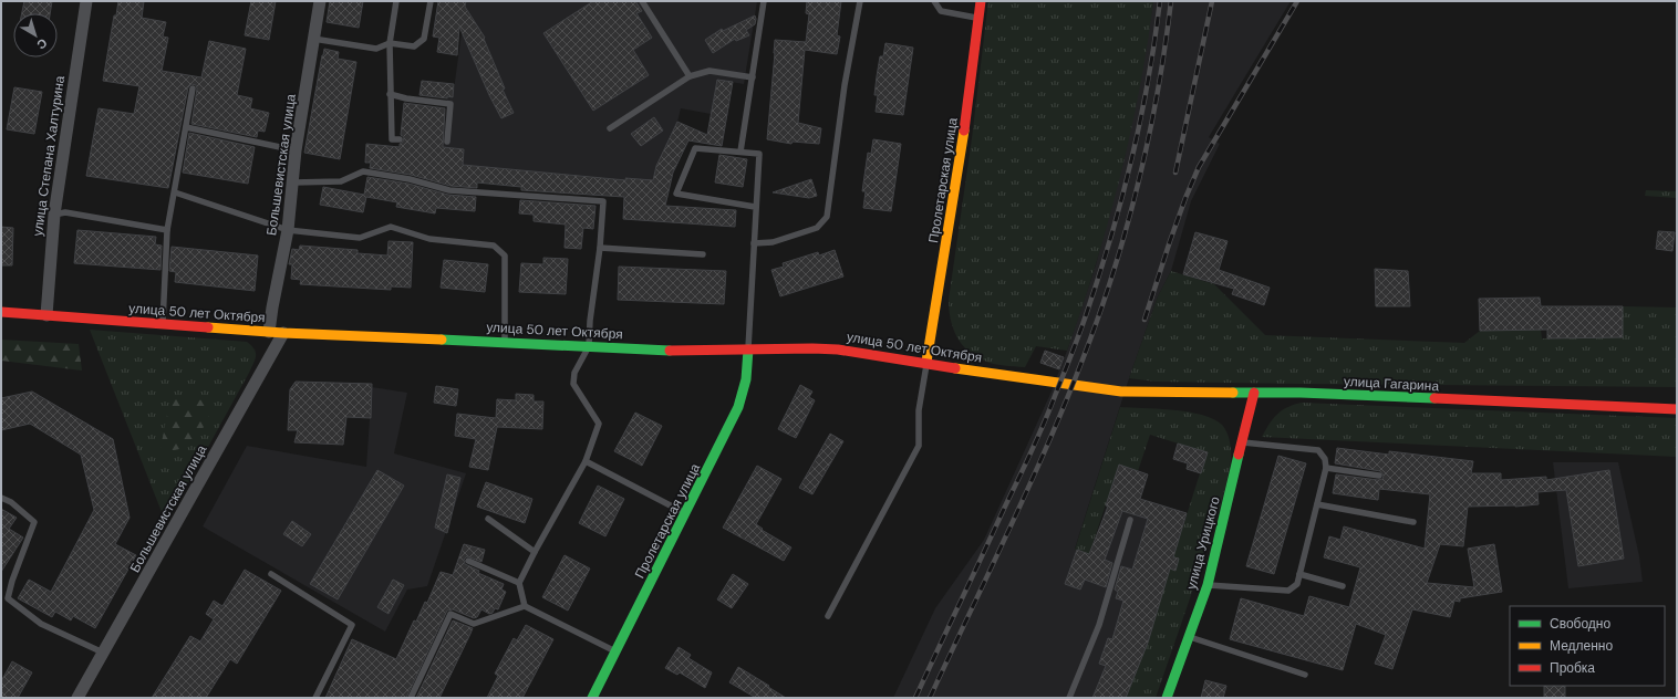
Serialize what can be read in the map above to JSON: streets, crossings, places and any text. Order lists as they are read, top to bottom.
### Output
{
  "streets": {
    "main road": [
      "Пролетарская улица",
      "улица 50 лет Октября",
      "улица Гагарина",
      "улица Урицкого"
    ],
    "street": ["улица Степана Халтурина", "Большевистская улица"]
  },
  "crossings": [
    ["улица Степана Халтурина", "улица 50 лет Октября"],
    ["Большевистская улица", "улица 50 лет Октября"],
    ["Пролетарская улица", "улица 50 лет Октября"],
    ["улица 50 лет Октября", "улица Гагарина"],
    ["улица Гагарина", "улица Урицкого"]
  ],
  "legend": ["Свободно", "Медленно", "Пробка"],
  "north": "bottom right"
}
